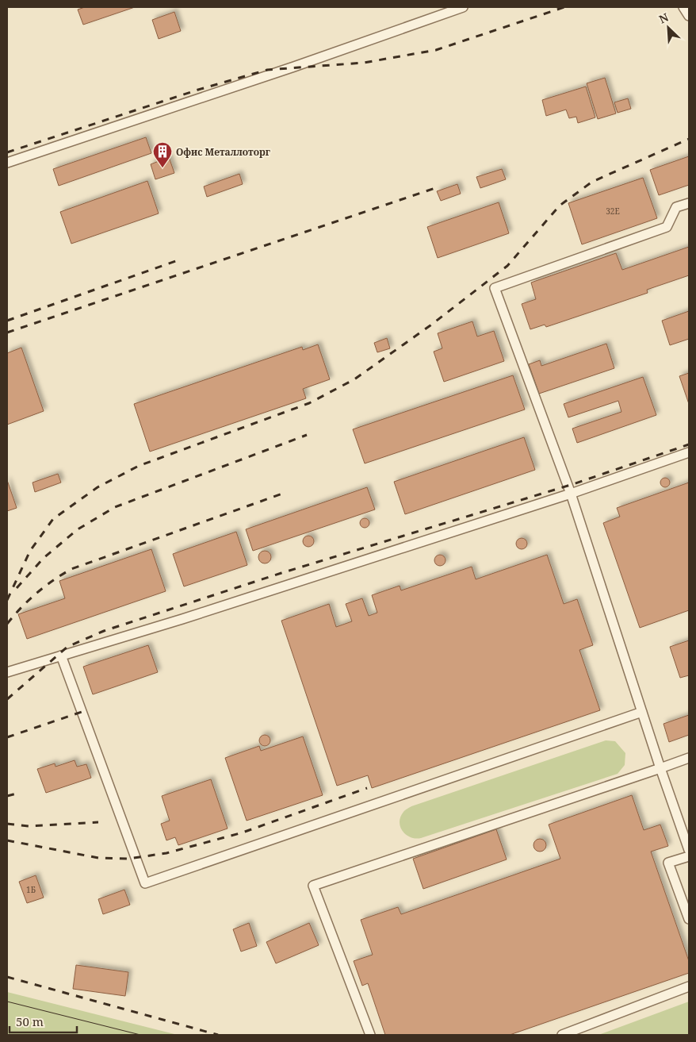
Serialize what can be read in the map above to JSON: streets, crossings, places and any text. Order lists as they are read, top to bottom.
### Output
{
  "places": {
    "building": ["Офис Металлоторг"]
  },
  "house_numbers": ["32Е", "1Б"],
  "scale_bar": "50 m",
  "north": "top left"
}
